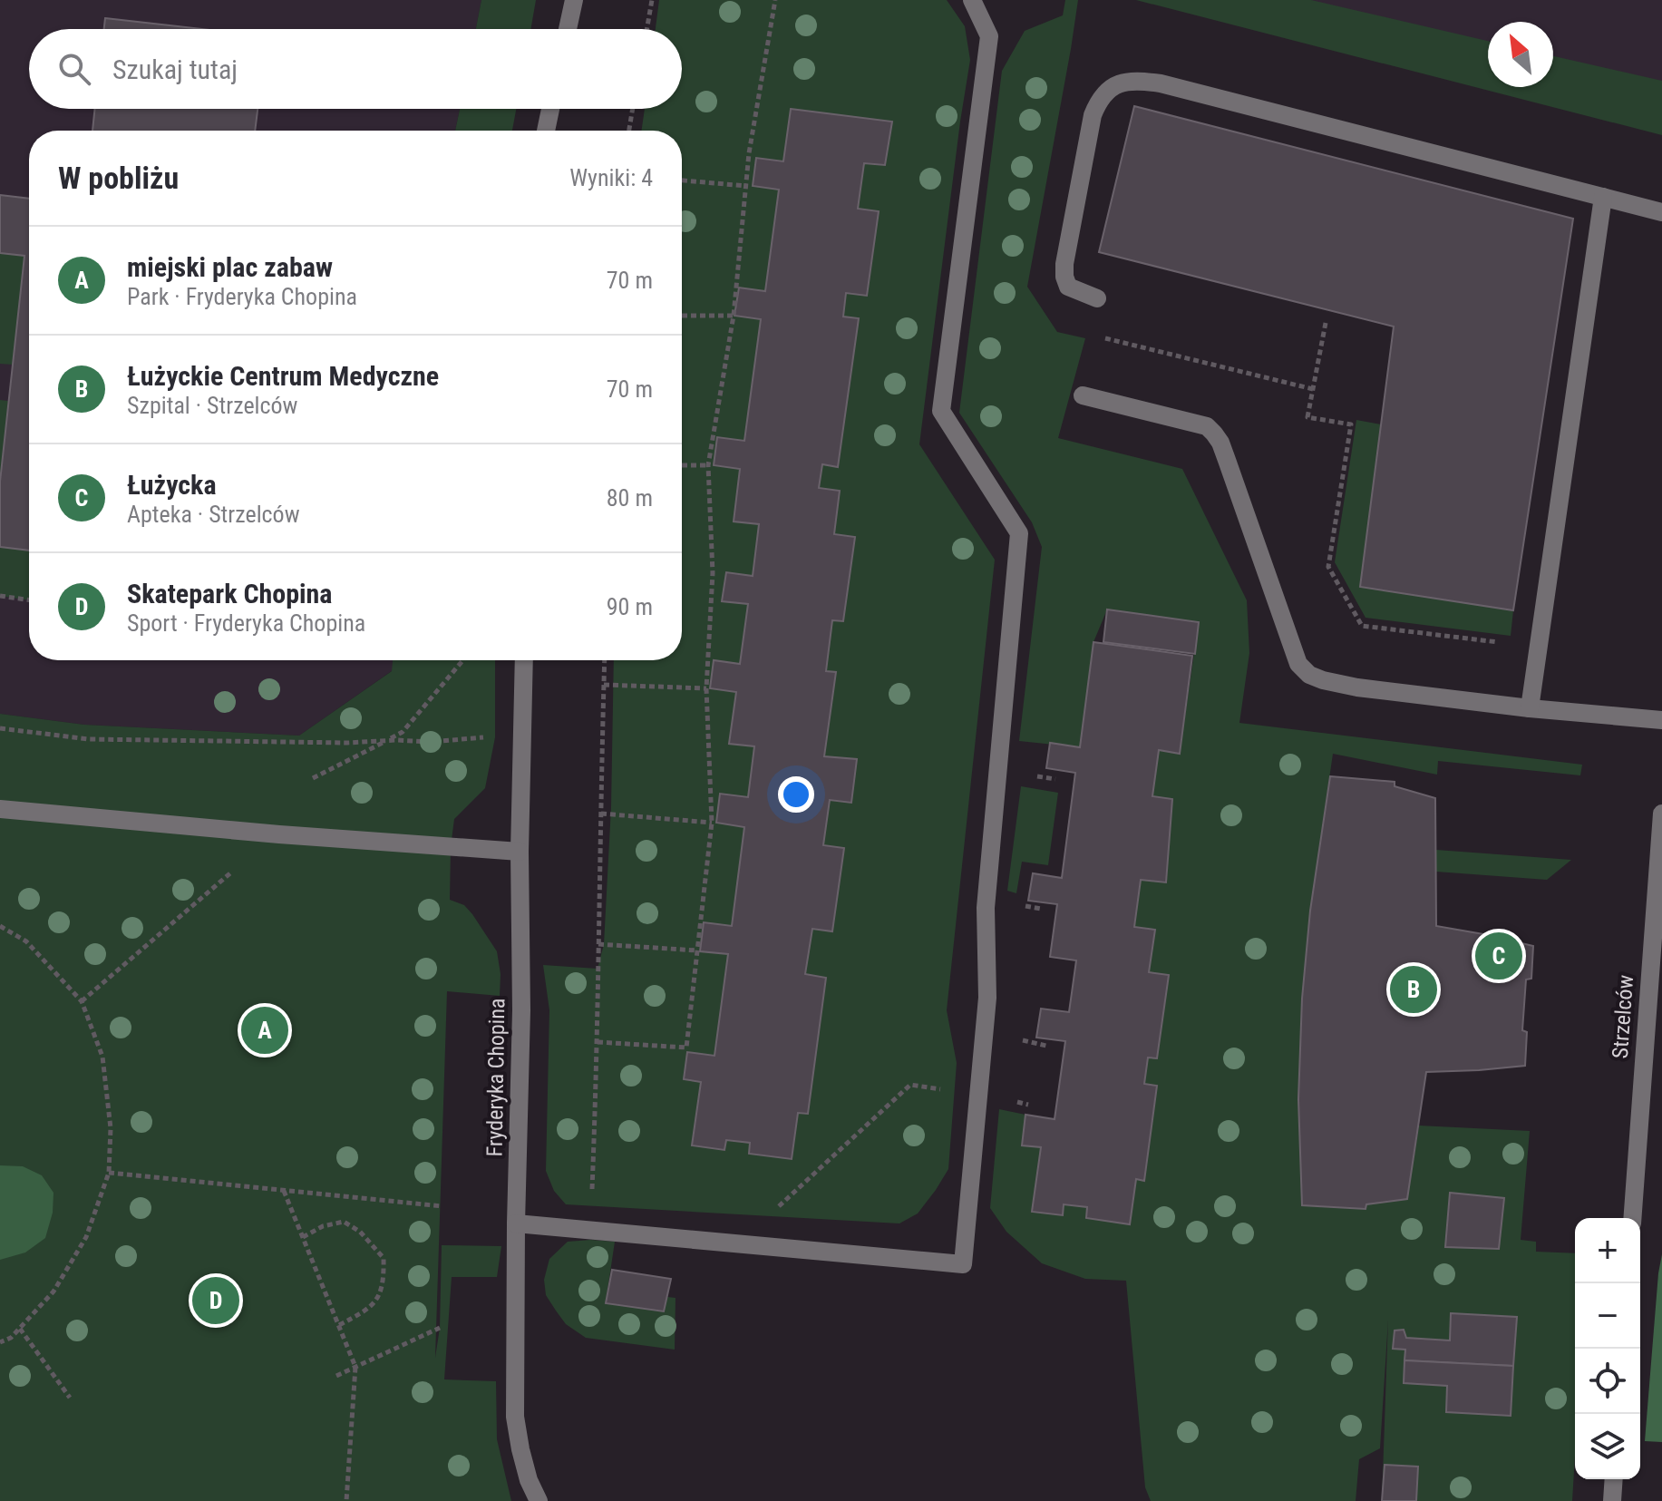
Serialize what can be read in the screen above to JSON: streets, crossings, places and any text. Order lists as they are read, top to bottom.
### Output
{
  "streets": {
    "street": ["Strzelców", "Fryderyka Chopina"]
  },
  "north": "top left",
  "page": {
    "search": "Szukaj tutaj",
    "heading": ["W pobliżu", "Wyniki: 4"],
    "list": [
      {
        "mark": "A",
        "name": "miejski plac zabaw",
        "note": "Park · Fryderyka Chopina",
        "value": "70 m"
      },
      {
        "mark": "B",
        "name": "Łużyckie Centrum Medyczne",
        "note": "Szpital · Strzelców",
        "value": "70 m"
      },
      {
        "mark": "C",
        "name": "Łużycka",
        "note": "Apteka · Strzelców",
        "value": "80 m"
      },
      {
        "mark": "D",
        "name": "Skatepark Chopina",
        "note": "Sport · Fryderyka Chopina",
        "value": "90 m"
      }
    ],
    "pins": [
      "C",
      "B",
      "A",
      "D"
    ],
    "map_buttons": ["+", "−"]
  }
}
